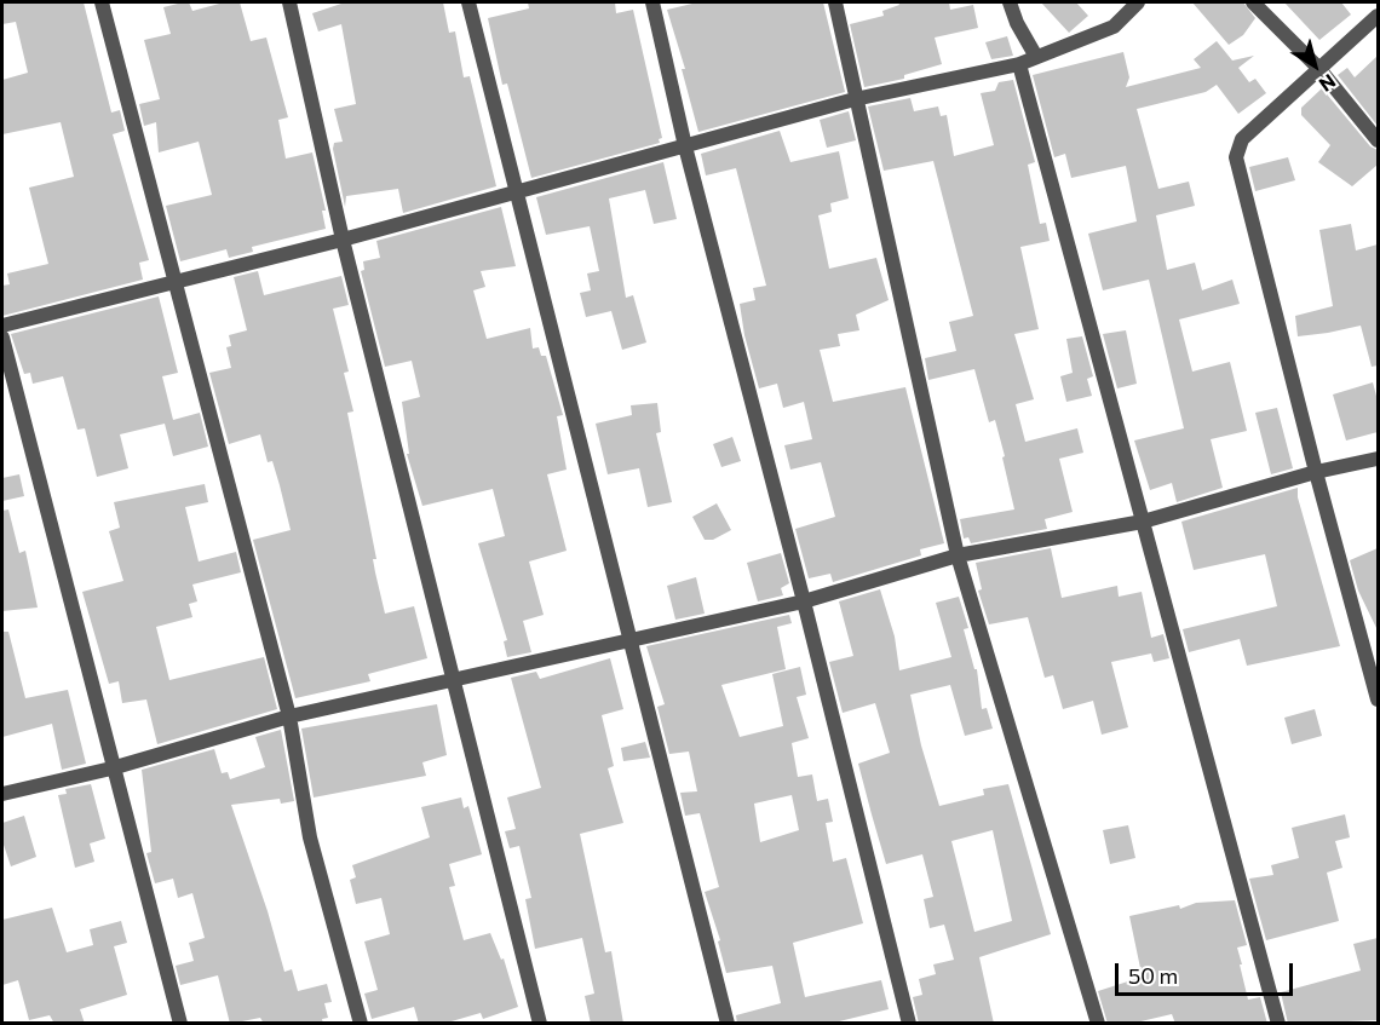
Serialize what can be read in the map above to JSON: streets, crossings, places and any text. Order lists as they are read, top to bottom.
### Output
{
  "scale_bar": "50 m",
  "north": "bottom right"
}
